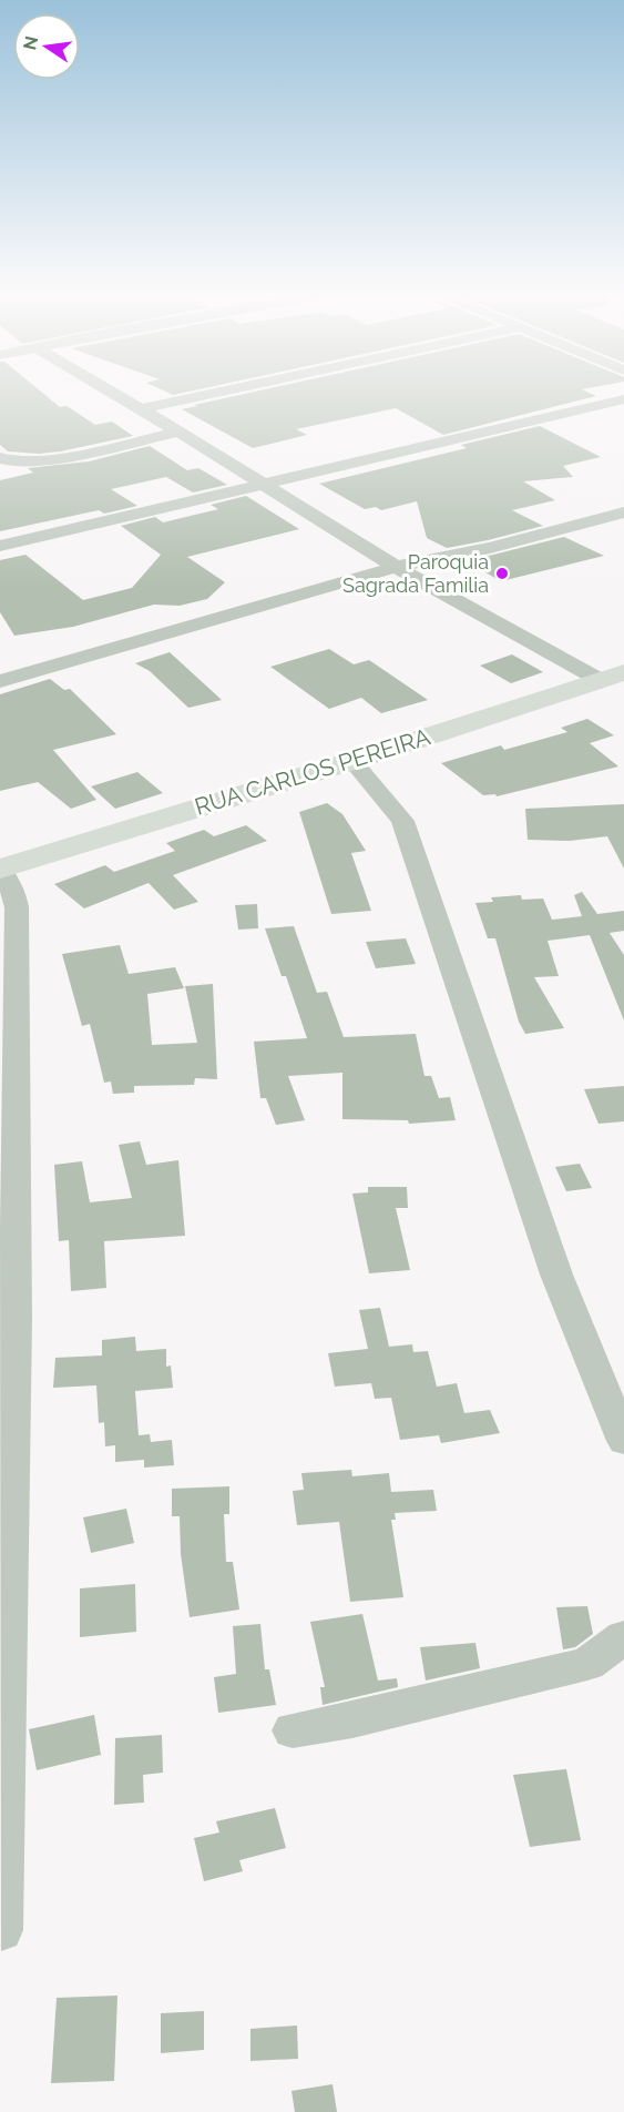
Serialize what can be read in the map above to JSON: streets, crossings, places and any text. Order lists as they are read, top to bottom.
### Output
{
  "streets": {
    "main road": ["RUA CARLOS PEREIRA"]
  },
  "places": ["Paroquia Sagrada Familia"],
  "north": "left"
}
